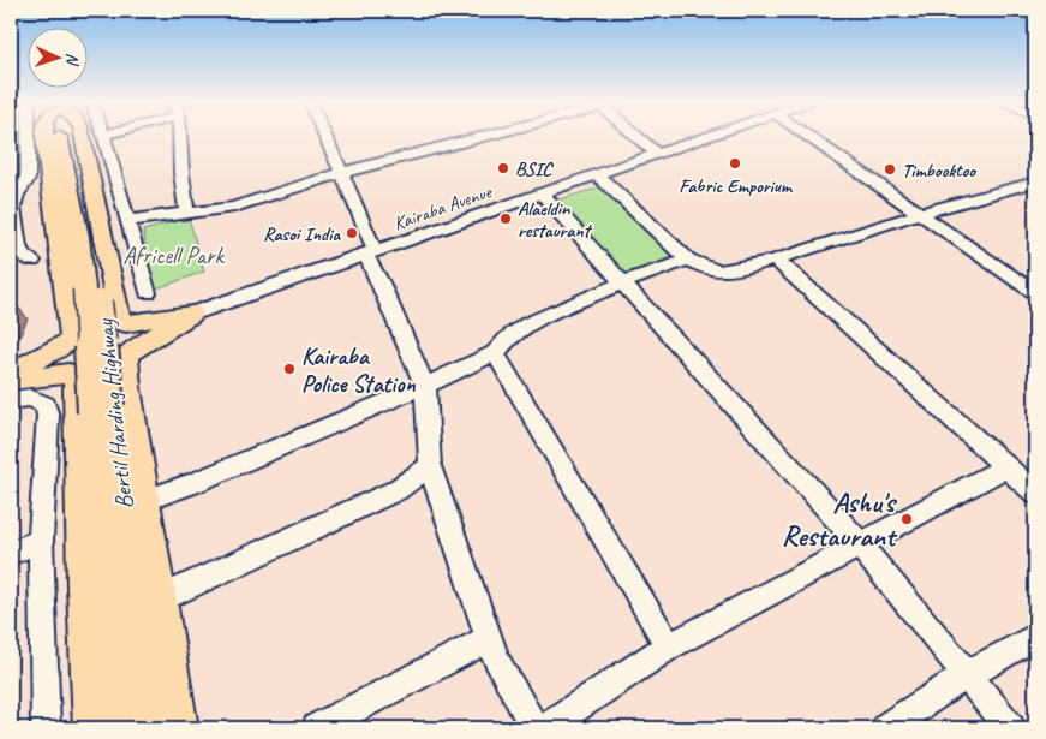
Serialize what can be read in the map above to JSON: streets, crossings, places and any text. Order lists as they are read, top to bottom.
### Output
{
  "streets": {
    "main road": ["Bertil Harding Highway"],
    "street": ["Kairaba Avenue"]
  },
  "parks": ["Africell Park"],
  "places": [
    "Fabric Emporium",
    "BSIC",
    "Timbooktoo",
    "Alaeldin restaurant",
    "Rasoi India",
    "Kairaba Police Station",
    "Ashu's Restaurant"
  ],
  "north": "right"
}
